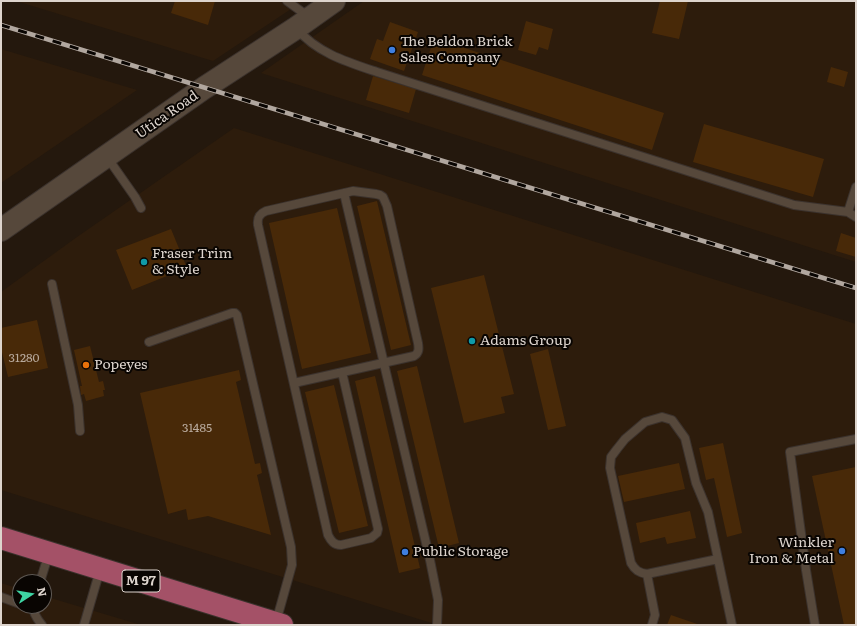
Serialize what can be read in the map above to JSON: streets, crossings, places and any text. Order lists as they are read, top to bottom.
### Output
{
  "streets": {
    "main road": ["Utica Road", "M 97"]
  },
  "places": [
    "The Beldon Brick Sales Company",
    "Fraser Trim & Style",
    "Adams Group",
    "Popeyes",
    "Winkler Iron & Metal",
    "Public Storage"
  ],
  "house_numbers": ["31280", "31485"],
  "north": "right"
}
